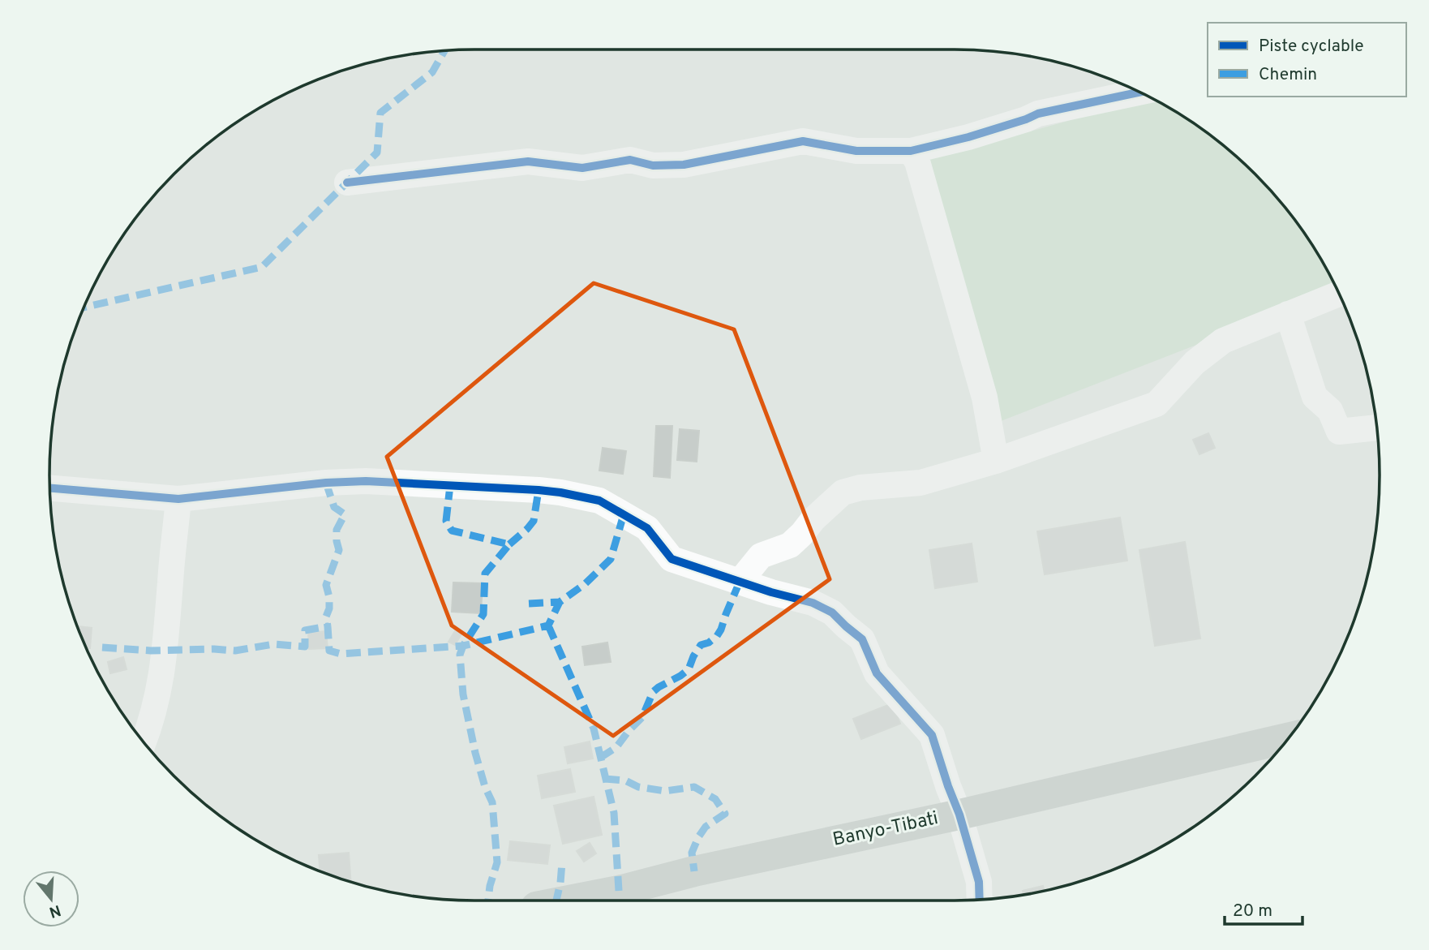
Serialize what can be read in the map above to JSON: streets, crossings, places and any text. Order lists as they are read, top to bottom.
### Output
{
  "streets": {
    "highway": ["Banyo-Tibati"]
  },
  "legend": ["Piste cyclable", "Chemin"],
  "scale_bar": "20 m",
  "north": "bottom"
}
